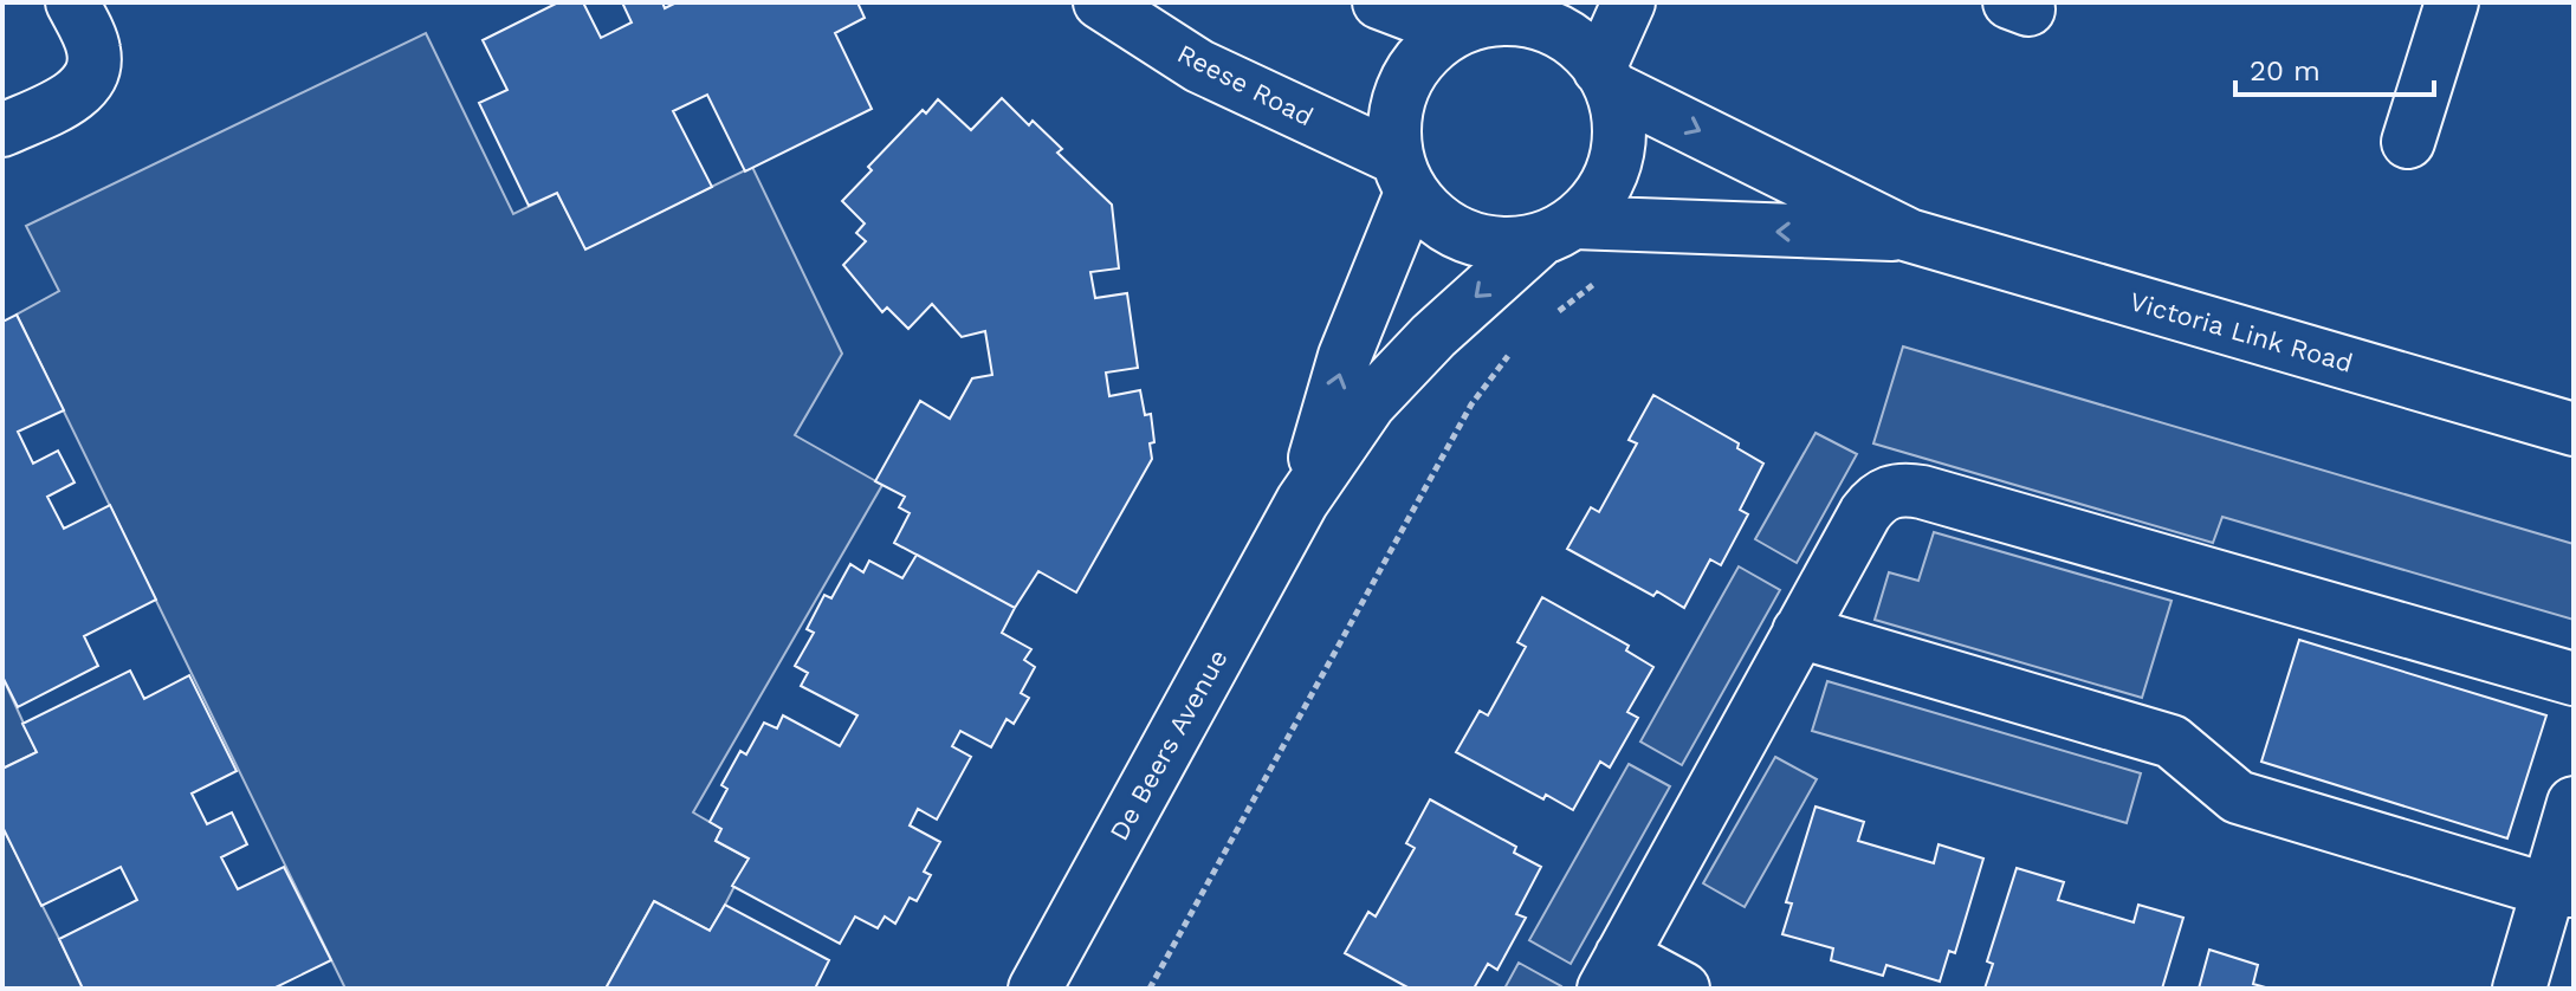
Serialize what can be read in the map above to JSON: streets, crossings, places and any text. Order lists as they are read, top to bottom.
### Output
{
  "streets": {
    "street": ["Reese Road", "Victoria Link Road", "De Beers Avenue"]
  },
  "crossings": [
    ["Reese Road", "Victoria Link Road"],
    ["Reese Road", "De Beers Avenue"],
    ["Victoria Link Road", "De Beers Avenue"]
  ],
  "scale_bar": "20 m"
}
